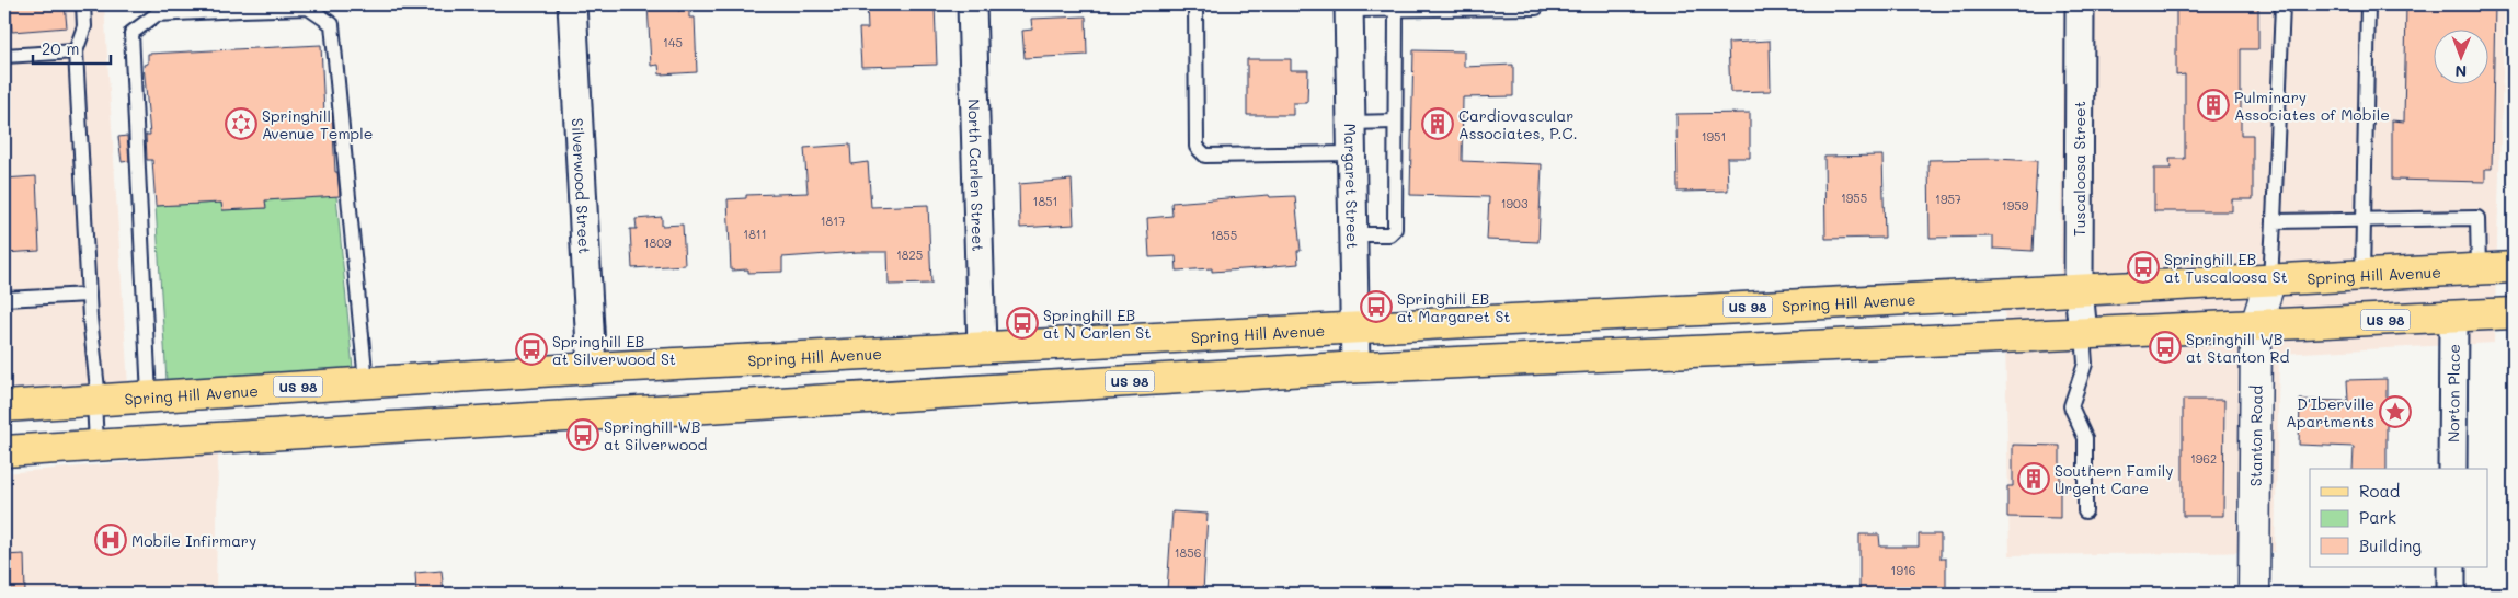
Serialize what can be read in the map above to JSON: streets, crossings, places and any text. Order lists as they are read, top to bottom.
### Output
{
  "streets": {
    "main road": ["Spring Hill Avenue", "US 98"],
    "street": [
      "Tuscaloosa Street",
      "North Carlen Street",
      "Silverwood Street",
      "Margaret Street",
      "Norton Place",
      "Stanton Road"
    ]
  },
  "crossings": [
    ["Tuscaloosa Street", "Spring Hill Avenue"],
    ["Tuscaloosa Street", "US 98"],
    ["North Carlen Street", "Spring Hill Avenue"],
    ["Silverwood Street", "Spring Hill Avenue"],
    ["Margaret Street", "Spring Hill Avenue"],
    ["Margaret Street", "US 98"],
    ["Spring Hill Avenue", "Stanton Road"],
    ["US 98", "Norton Place"],
    ["US 98", "Stanton Road"]
  ],
  "places": {
    "building": ["Pulminary Associates of Mobile", "Cardiovascular Associates, P.C.", "Southern Family Urgent Care"],
    "synagogue": ["Springhill Avenue Temple"],
    "bus stop": [
      "Springhill EB at Tuscaloosa St",
      "Springhill EB at Margaret St",
      "Springhill EB at N Carlen St",
      "Springhill WB at Stanton Rd",
      "Springhill EB at Silverwood St",
      "Springhill WB at Silverwood"
    ],
    "place": ["D'Iberville Apartments"],
    "hospital": ["Mobile Infirmary"]
  },
  "house_numbers": [
    "145",
    "1951",
    "1955",
    "1957",
    "1851",
    "1903",
    "1959",
    "1817",
    "1811",
    "1855",
    "1809",
    "1825",
    "1962",
    "1856",
    "1916"
  ],
  "legend": ["Road", "Park", "Building"],
  "scale_bar": "20 m",
  "north": "bottom"
}
